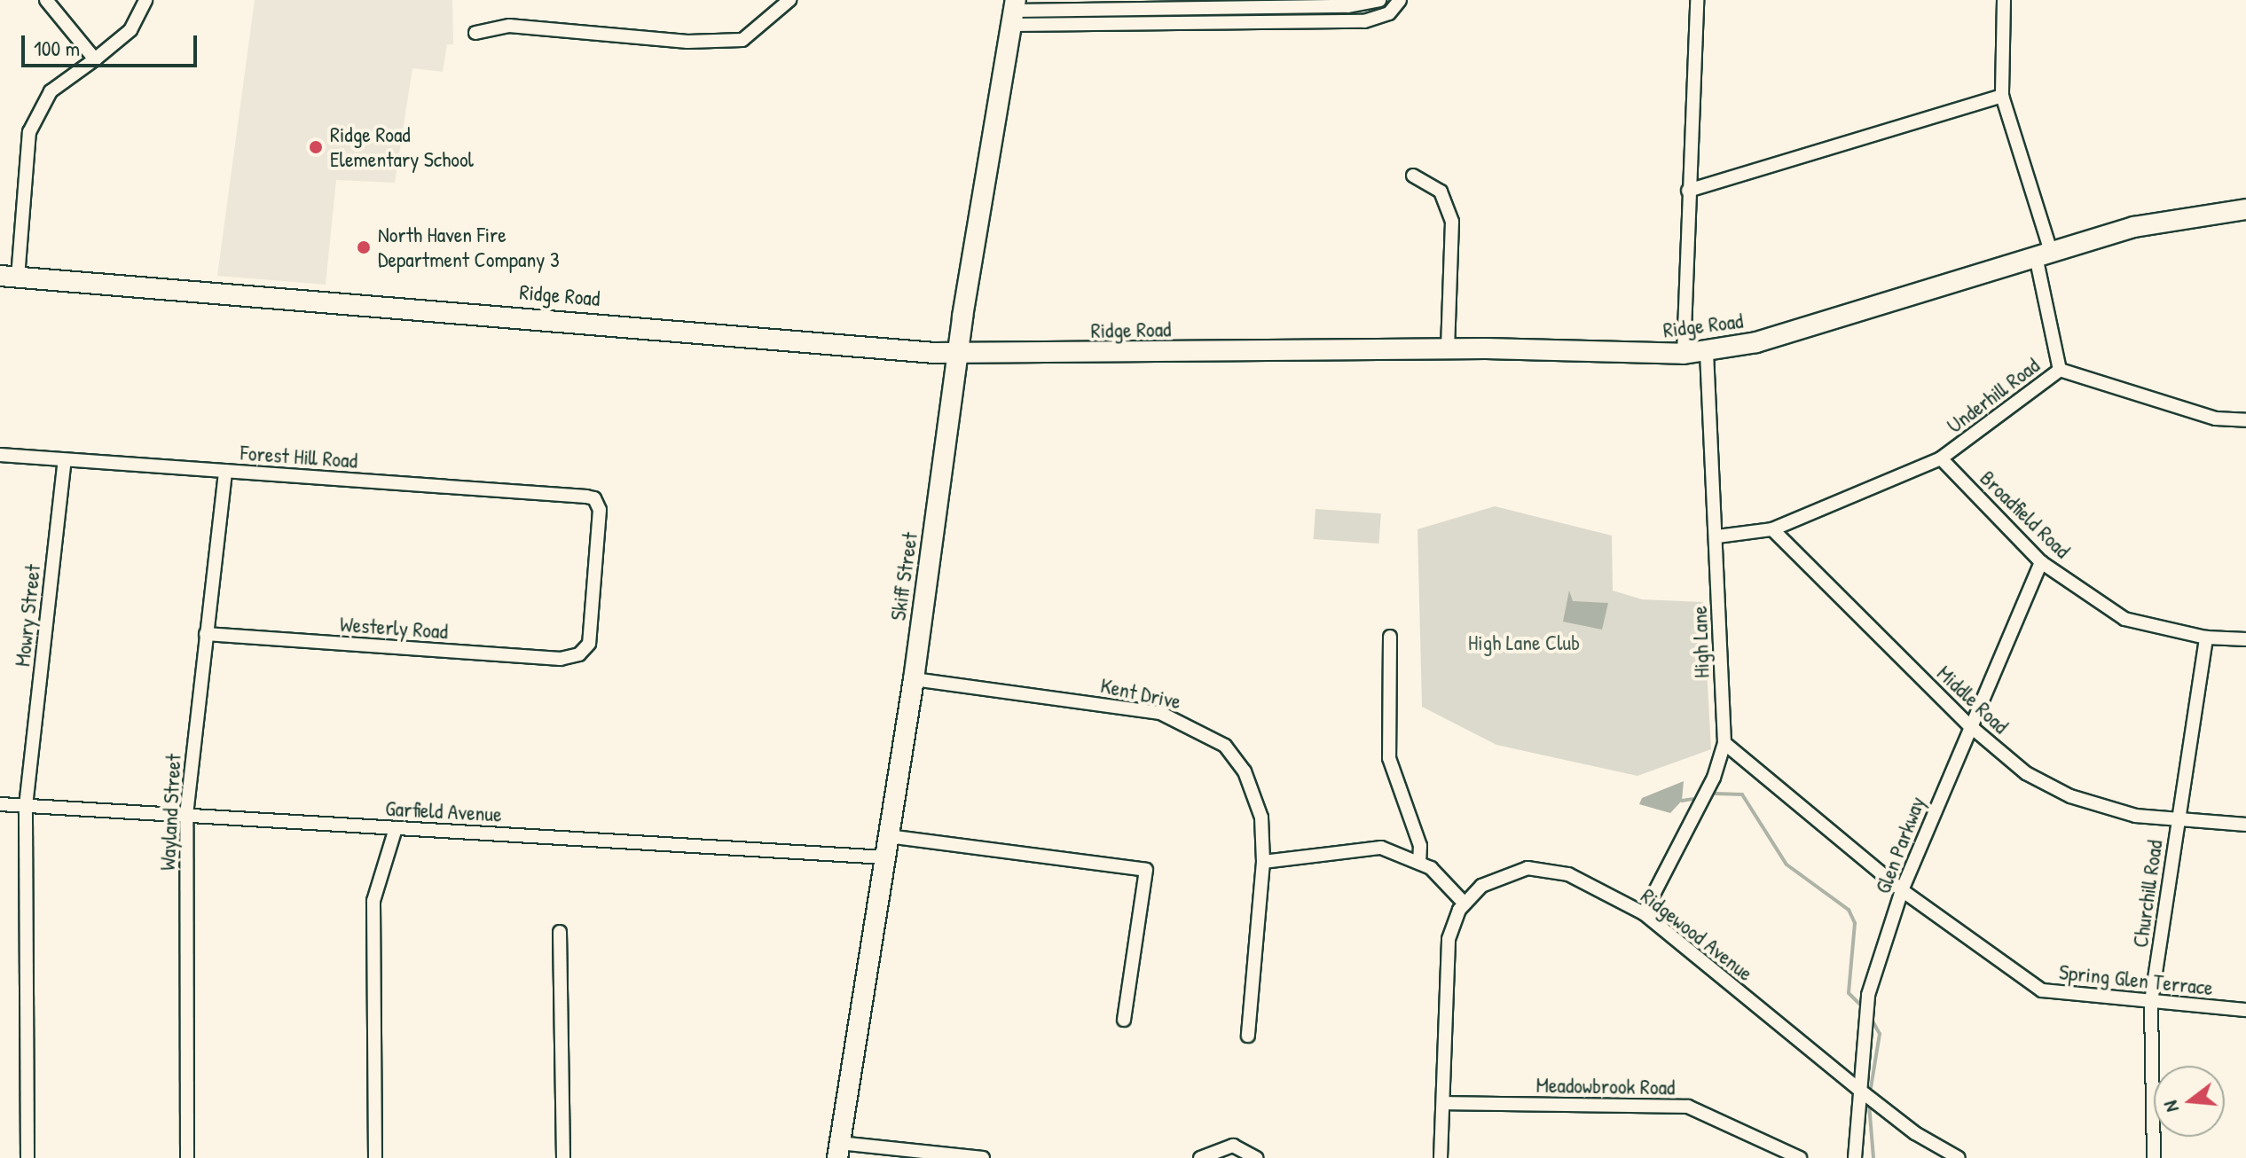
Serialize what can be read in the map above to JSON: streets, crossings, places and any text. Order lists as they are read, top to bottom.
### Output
{
  "streets": {
    "main road": ["Ridge Road", "Skiff Street"],
    "street": [
      "Underhill Road",
      "Forest Hill Road",
      "Broadfield Road",
      "Mowry Street",
      "Westerly Road",
      "High Lane",
      "Kent Drive",
      "Middle Road",
      "Garfield Avenue",
      "Wayland Street",
      "Glen Parkway",
      "Churchill Road",
      "Ridgewood Avenue",
      "Spring Glen Terrace",
      "Meadowbrook Road"
    ]
  },
  "crossings": [
    ["Ridge Road", "Skiff Street"],
    ["Ridge Road", "High Lane"],
    ["Underhill Road", "Broadfield Road"],
    ["Underhill Road", "Middle Road"],
    ["Forest Hill Road", "Mowry Street"],
    ["Forest Hill Road", "Westerly Road"],
    ["Forest Hill Road", "Wayland Street"],
    ["Broadfield Road", "Glen Parkway"],
    ["Broadfield Road", "Churchill Road"],
    ["Skiff Street", "Kent Drive"],
    ["Skiff Street", "Garfield Avenue"],
    ["Mowry Street", "Garfield Avenue"],
    ["Westerly Road", "Wayland Street"],
    ["High Lane", "Ridgewood Avenue"],
    ["High Lane", "Spring Glen Terrace"],
    ["Middle Road", "Glen Parkway"],
    ["Middle Road", "Churchill Road"],
    ["Garfield Avenue", "Wayland Street"],
    ["Glen Parkway", "Ridgewood Avenue"],
    ["Glen Parkway", "Spring Glen Terrace"],
    ["Churchill Road", "Spring Glen Terrace"],
    ["Ridgewood Avenue", "Meadowbrook Road"]
  ],
  "parks": ["High Lane Club"],
  "places": ["Ridge Road Elementary School", "North Haven Fire Department Company 3"],
  "scale_bar": "100 m",
  "north": "left"
}
